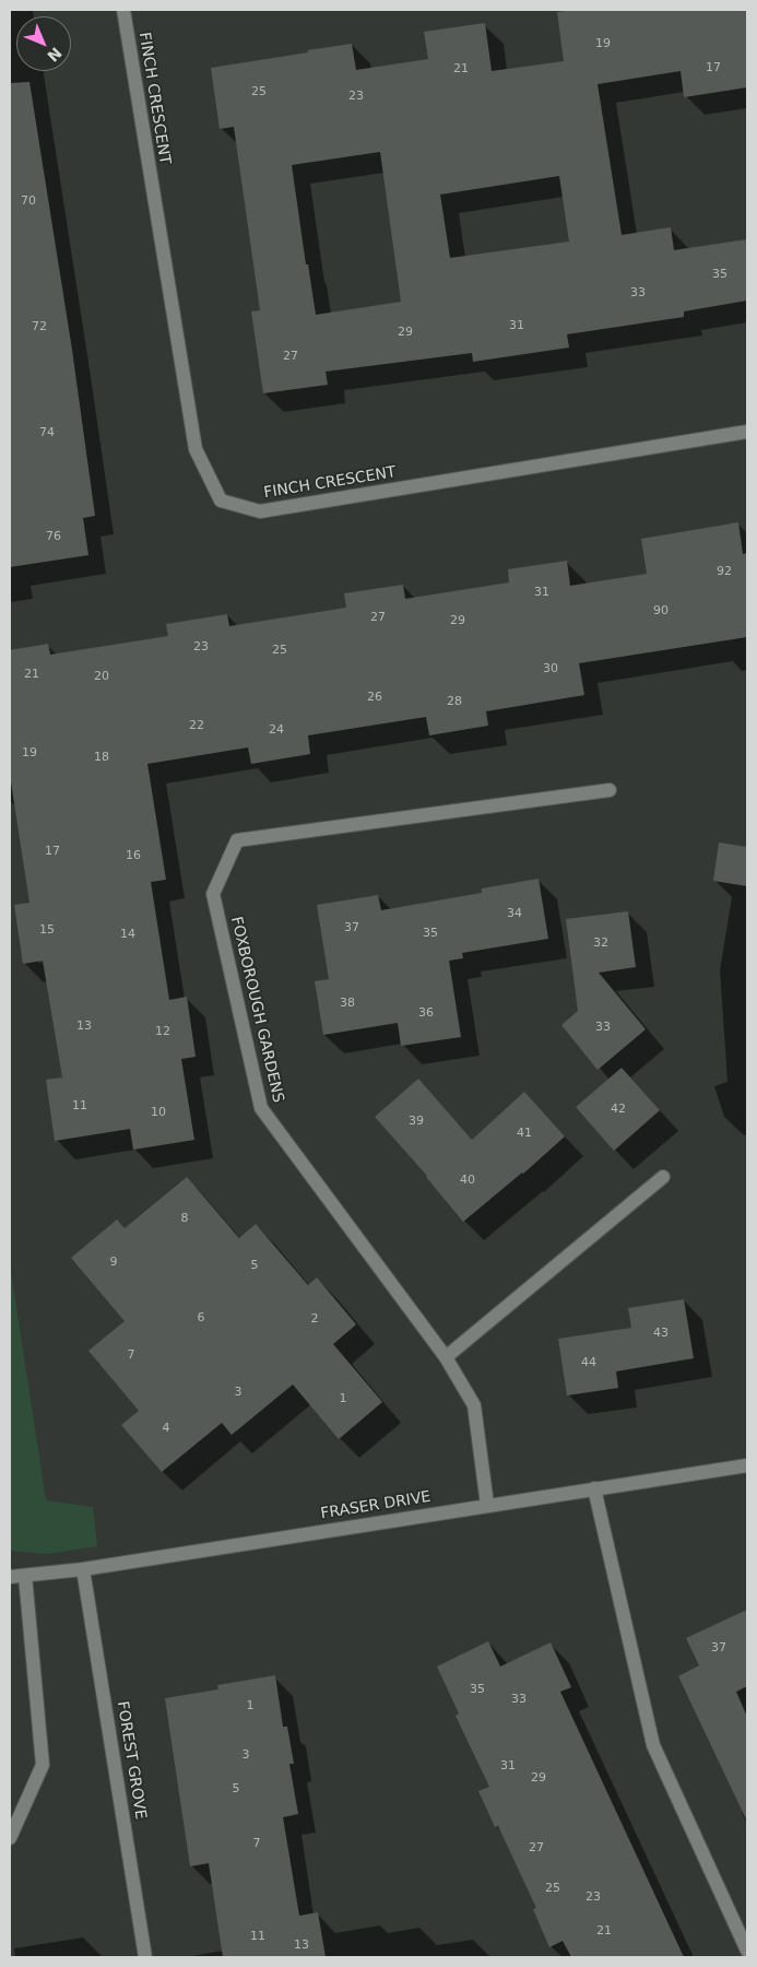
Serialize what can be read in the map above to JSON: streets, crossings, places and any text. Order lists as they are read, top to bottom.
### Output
{
  "streets": {
    "street": [
      "FINCH CRESCENT",
      "FOXBOROUGH GARDENS",
      "FRASER DRIVE",
      "FOREST GROVE"
    ]
  },
  "crossings": [
    ["FRASER DRIVE", "FOREST GROVE"]
  ],
  "house_numbers": [
    "19",
    "17",
    "21",
    "25",
    "23",
    "70",
    "35",
    "33",
    "31",
    "72",
    "29",
    "27",
    "74",
    "76",
    "92",
    "31",
    "90",
    "27",
    "29",
    "23",
    "25",
    "30",
    "21",
    "20",
    "26",
    "28",
    "22",
    "24",
    "19",
    "18",
    "17",
    "16",
    "34",
    "37",
    "15",
    "35",
    "14",
    "32",
    "38",
    "36",
    "13",
    "33",
    "12",
    "11",
    "42",
    "10",
    "39",
    "41",
    "40",
    "8",
    "9",
    "5",
    "6",
    "2",
    "43",
    "7",
    "44",
    "3",
    "1",
    "4",
    "37",
    "35",
    "33",
    "1",
    "3",
    "31",
    "29",
    "5",
    "7",
    "27",
    "25",
    "23",
    "21",
    "11",
    "13"
  ],
  "north": "bottom right"
}
